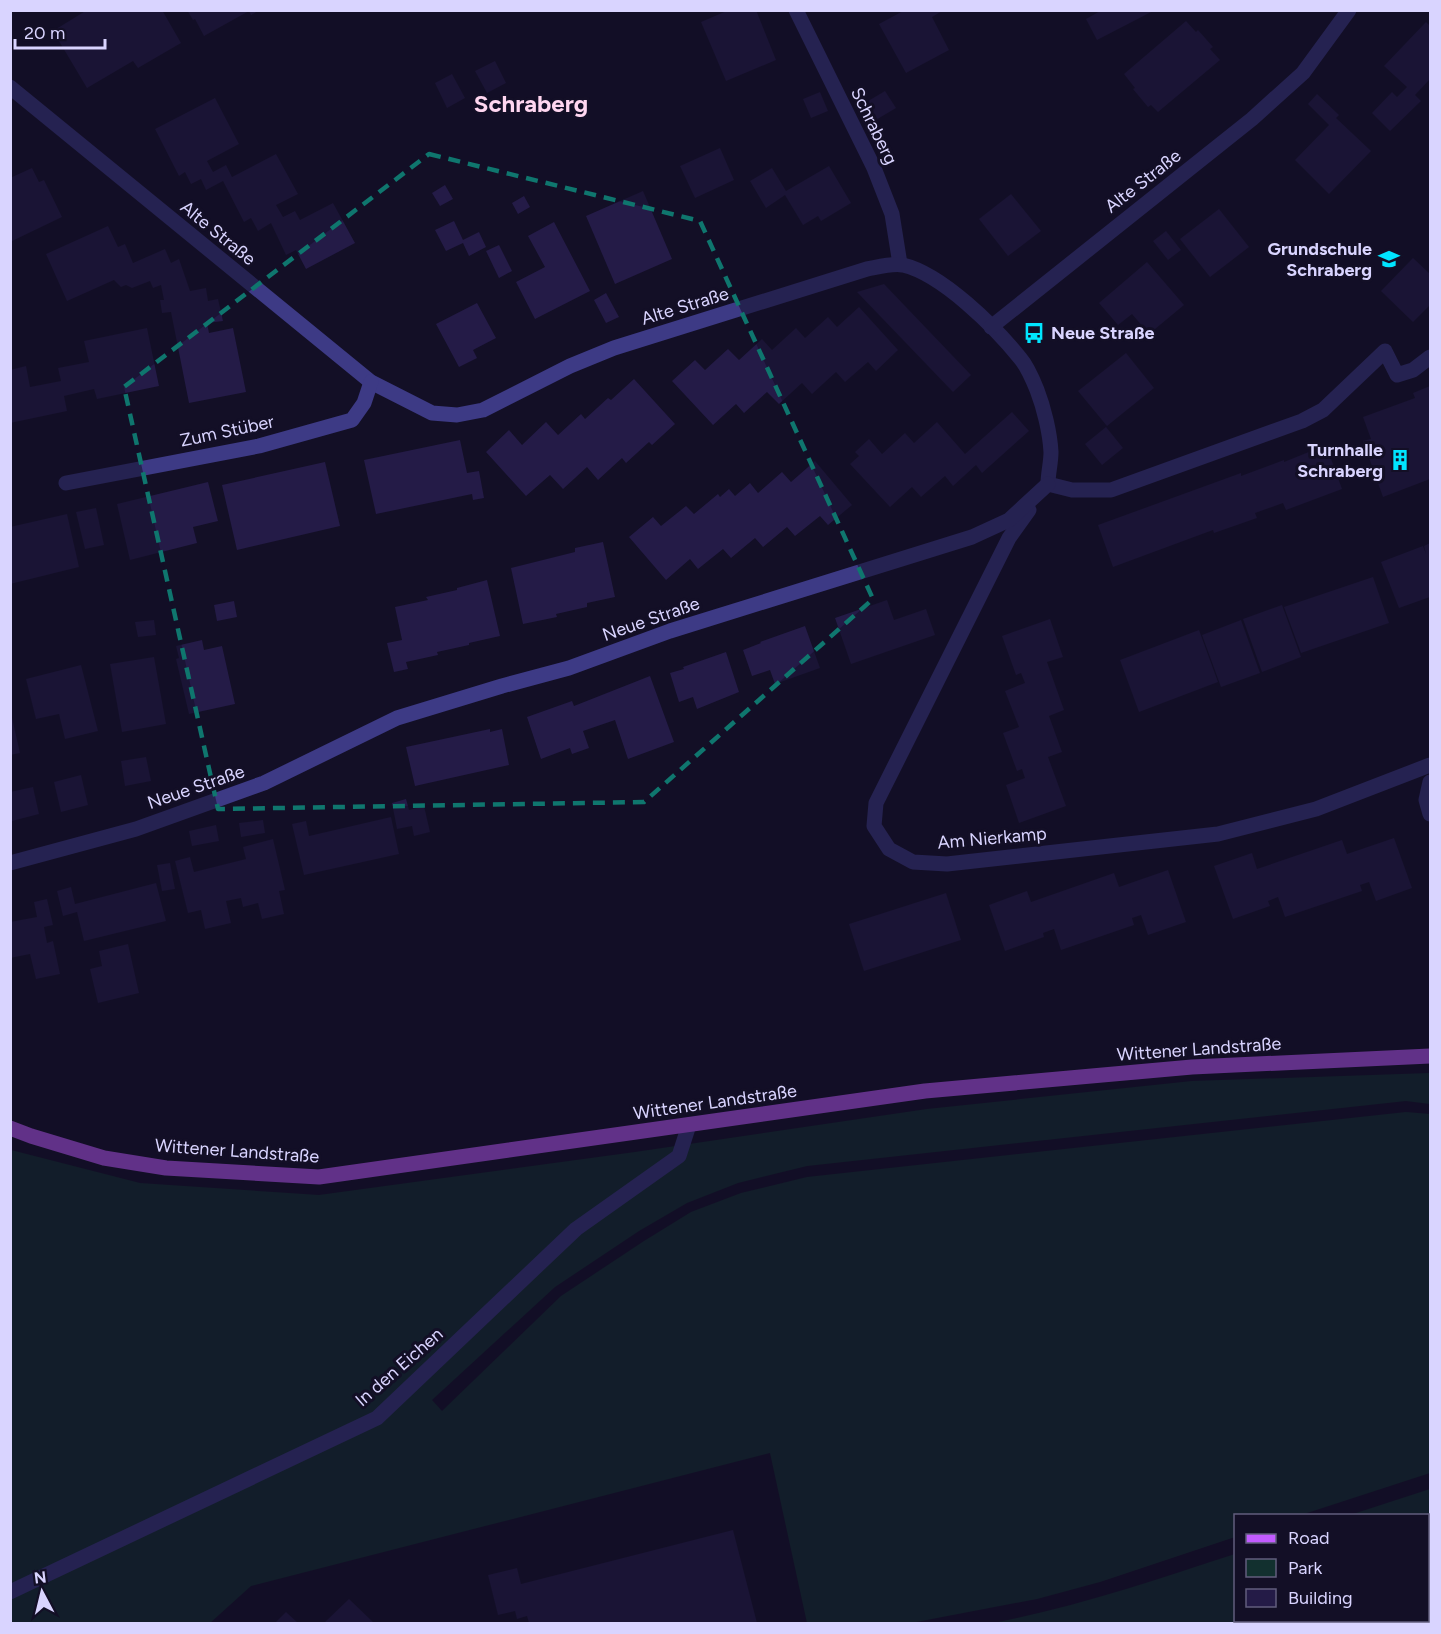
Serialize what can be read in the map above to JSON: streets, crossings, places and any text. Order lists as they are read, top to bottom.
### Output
{
  "streets": {
    "main road": ["Wittener Landstraße"],
    "street": [
      "Schraberg",
      "Alte Straße",
      "Zum Stüber",
      "Neue Straße",
      "Am Nierkamp",
      "In den Eichen"
    ]
  },
  "crossings": [
    ["Schraberg", "Alte Straße"],
    ["Alte Straße", "Zum Stüber"],
    ["Neue Straße", "Am Nierkamp"],
    ["Wittener Landstraße", "In den Eichen"]
  ],
  "districts": ["Schraberg"],
  "places": {
    "school or university": ["Grundschule Schraberg"],
    "bus stop": ["Neue Straße"],
    "building": ["Turnhalle Schraberg"]
  },
  "legend": ["Road", "Park", "Building"],
  "scale_bar": "20 m",
  "north": "top"
}
